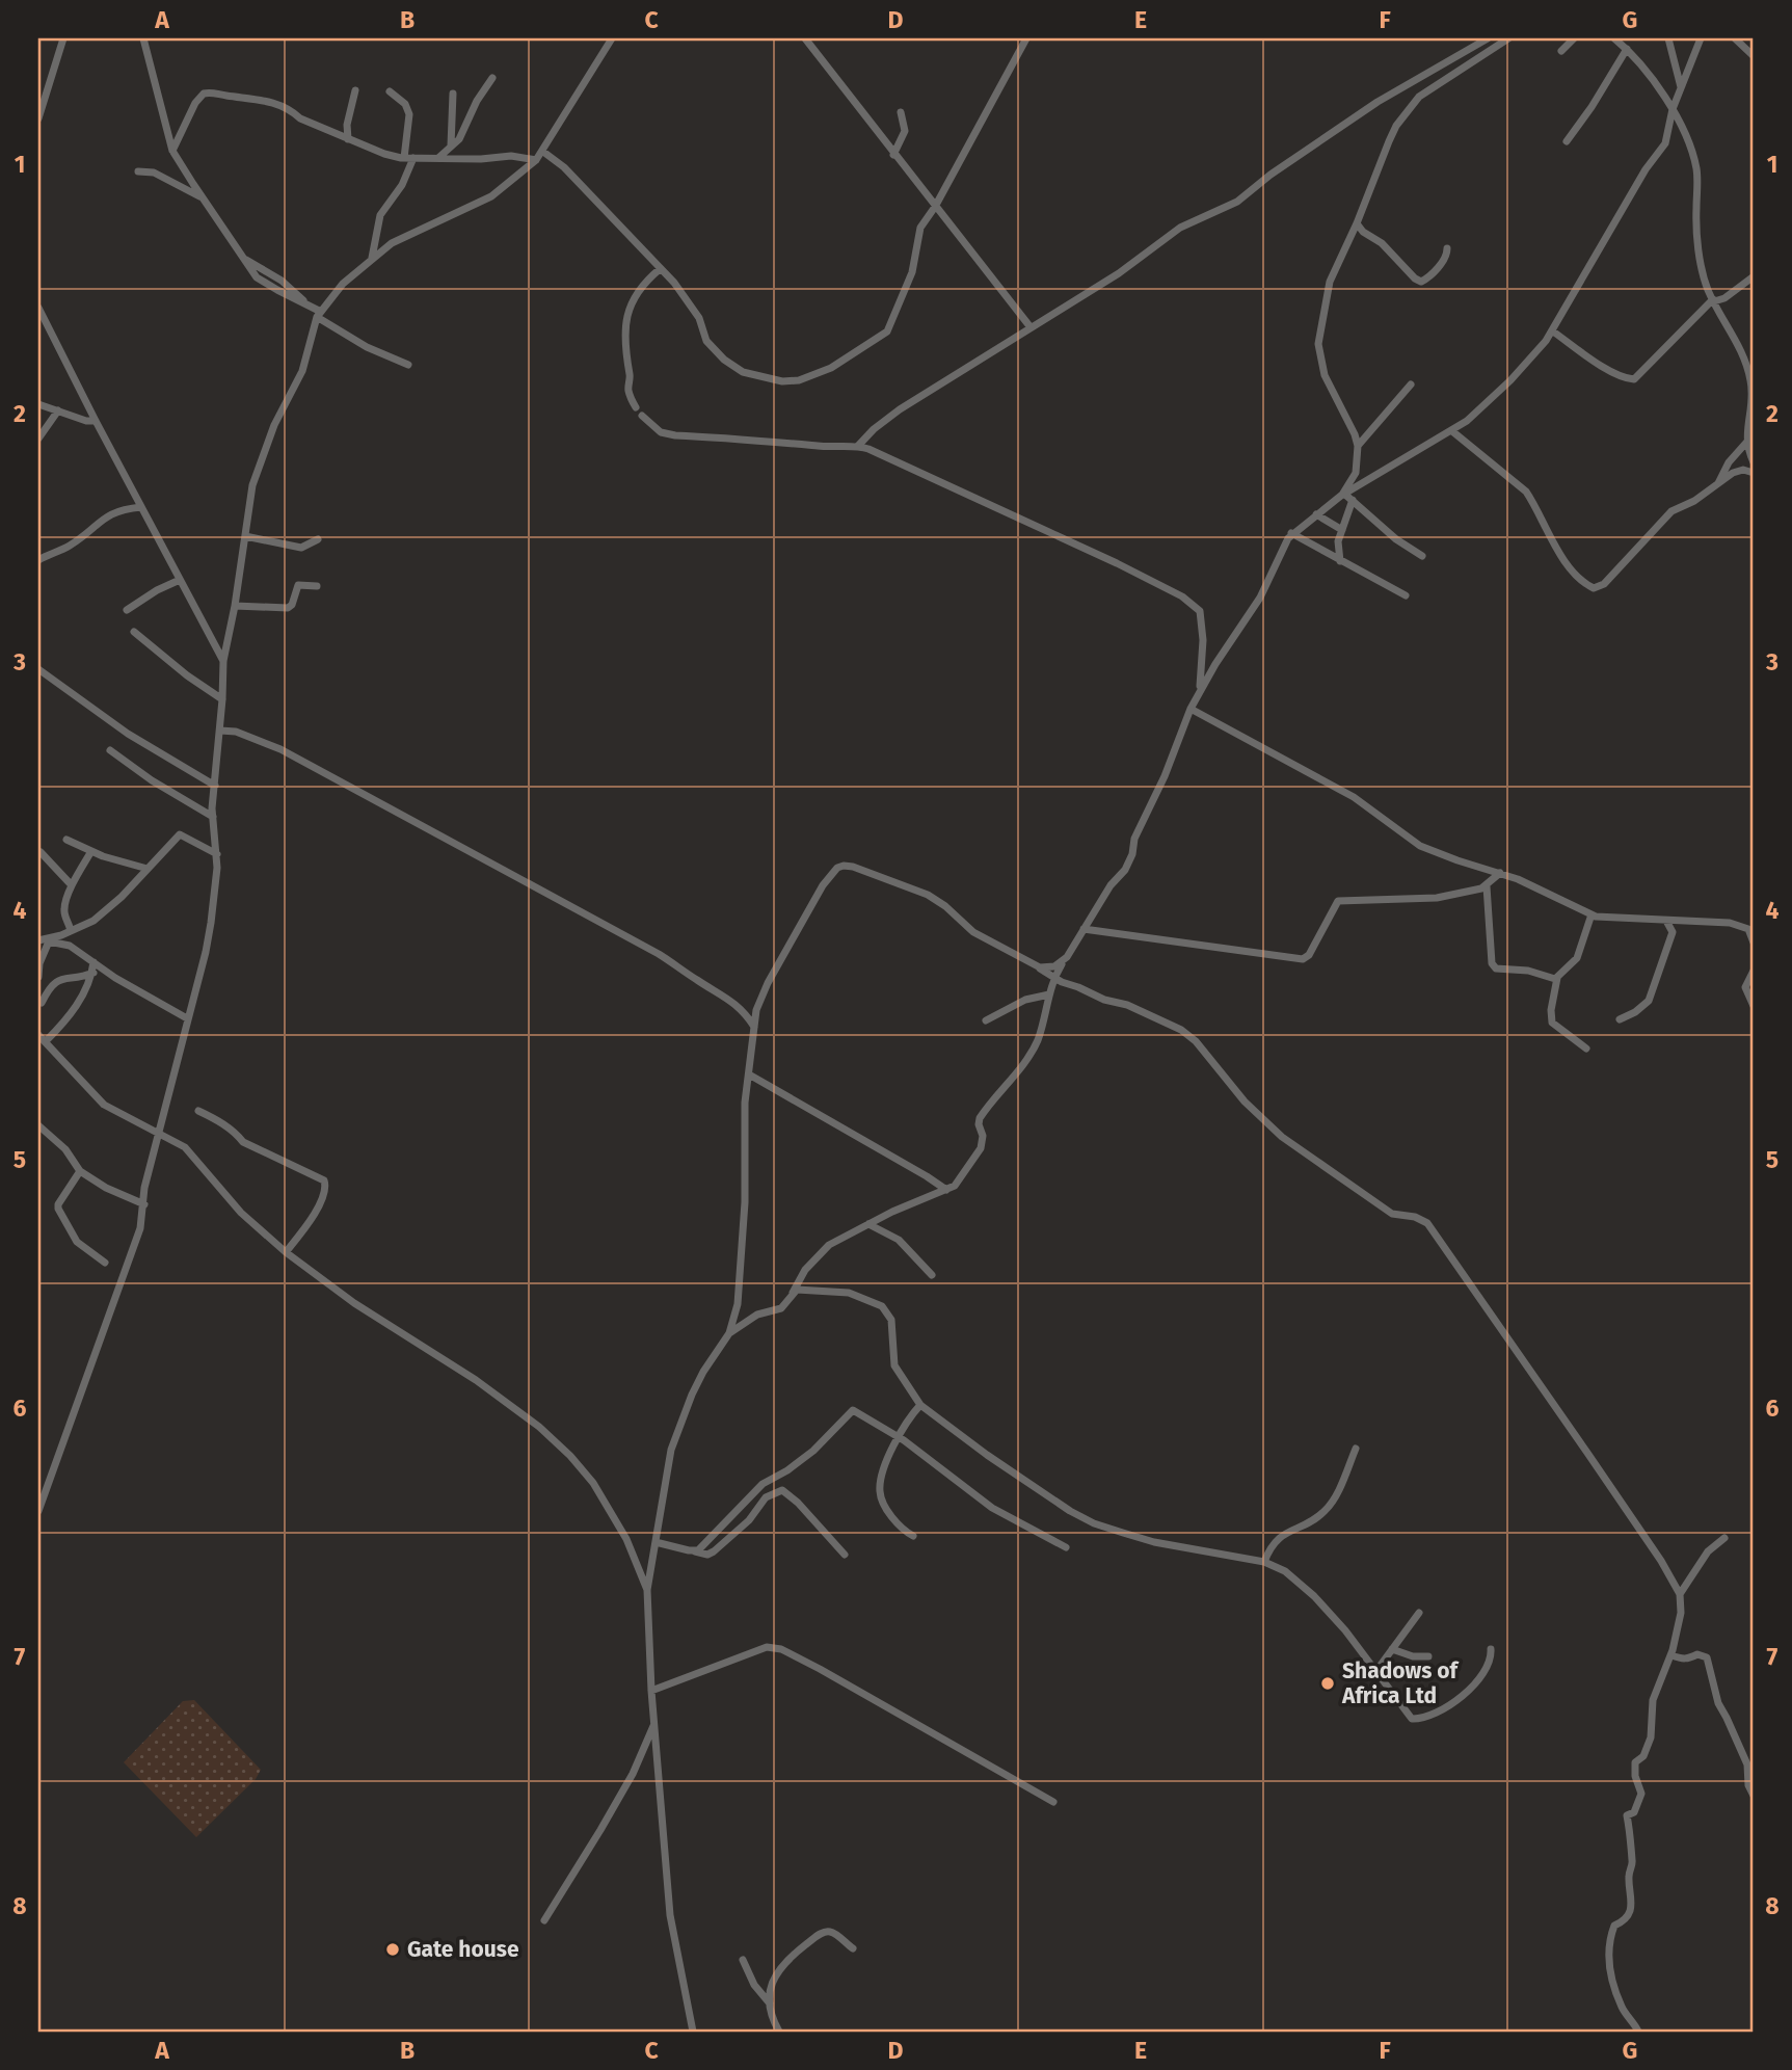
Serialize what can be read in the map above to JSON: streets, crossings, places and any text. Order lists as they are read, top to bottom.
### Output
{
  "places": ["Shadows of Africa Ltd", "Gate house"],
  "grid": {
    "columns": [
      "A",
      "B",
      "C",
      "D",
      "E",
      "F",
      "G"
    ],
    "rows": [
      "1",
      "2",
      "3",
      "4",
      "5",
      "6",
      "7",
      "8"
    ]
  }
}
